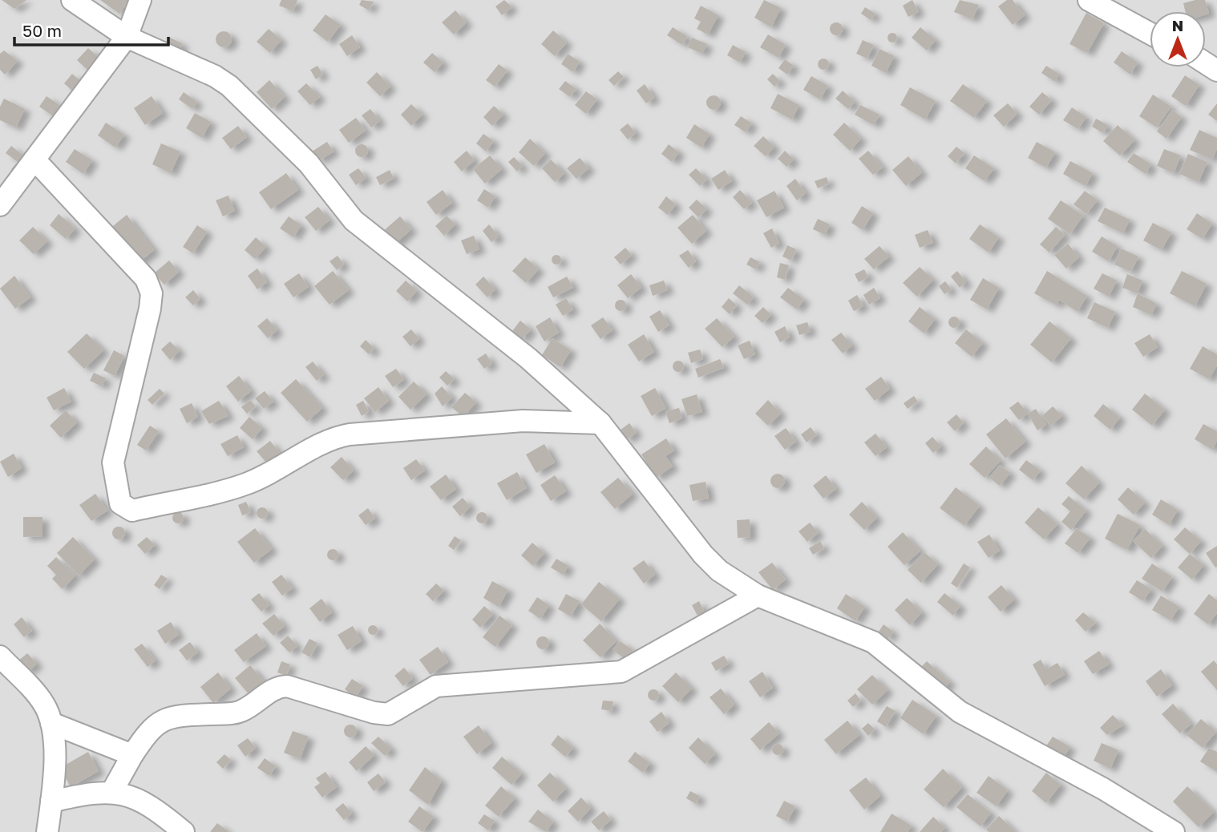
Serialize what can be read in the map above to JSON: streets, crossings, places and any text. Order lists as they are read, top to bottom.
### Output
{
  "scale_bar": "50 m",
  "north": "top"
}
